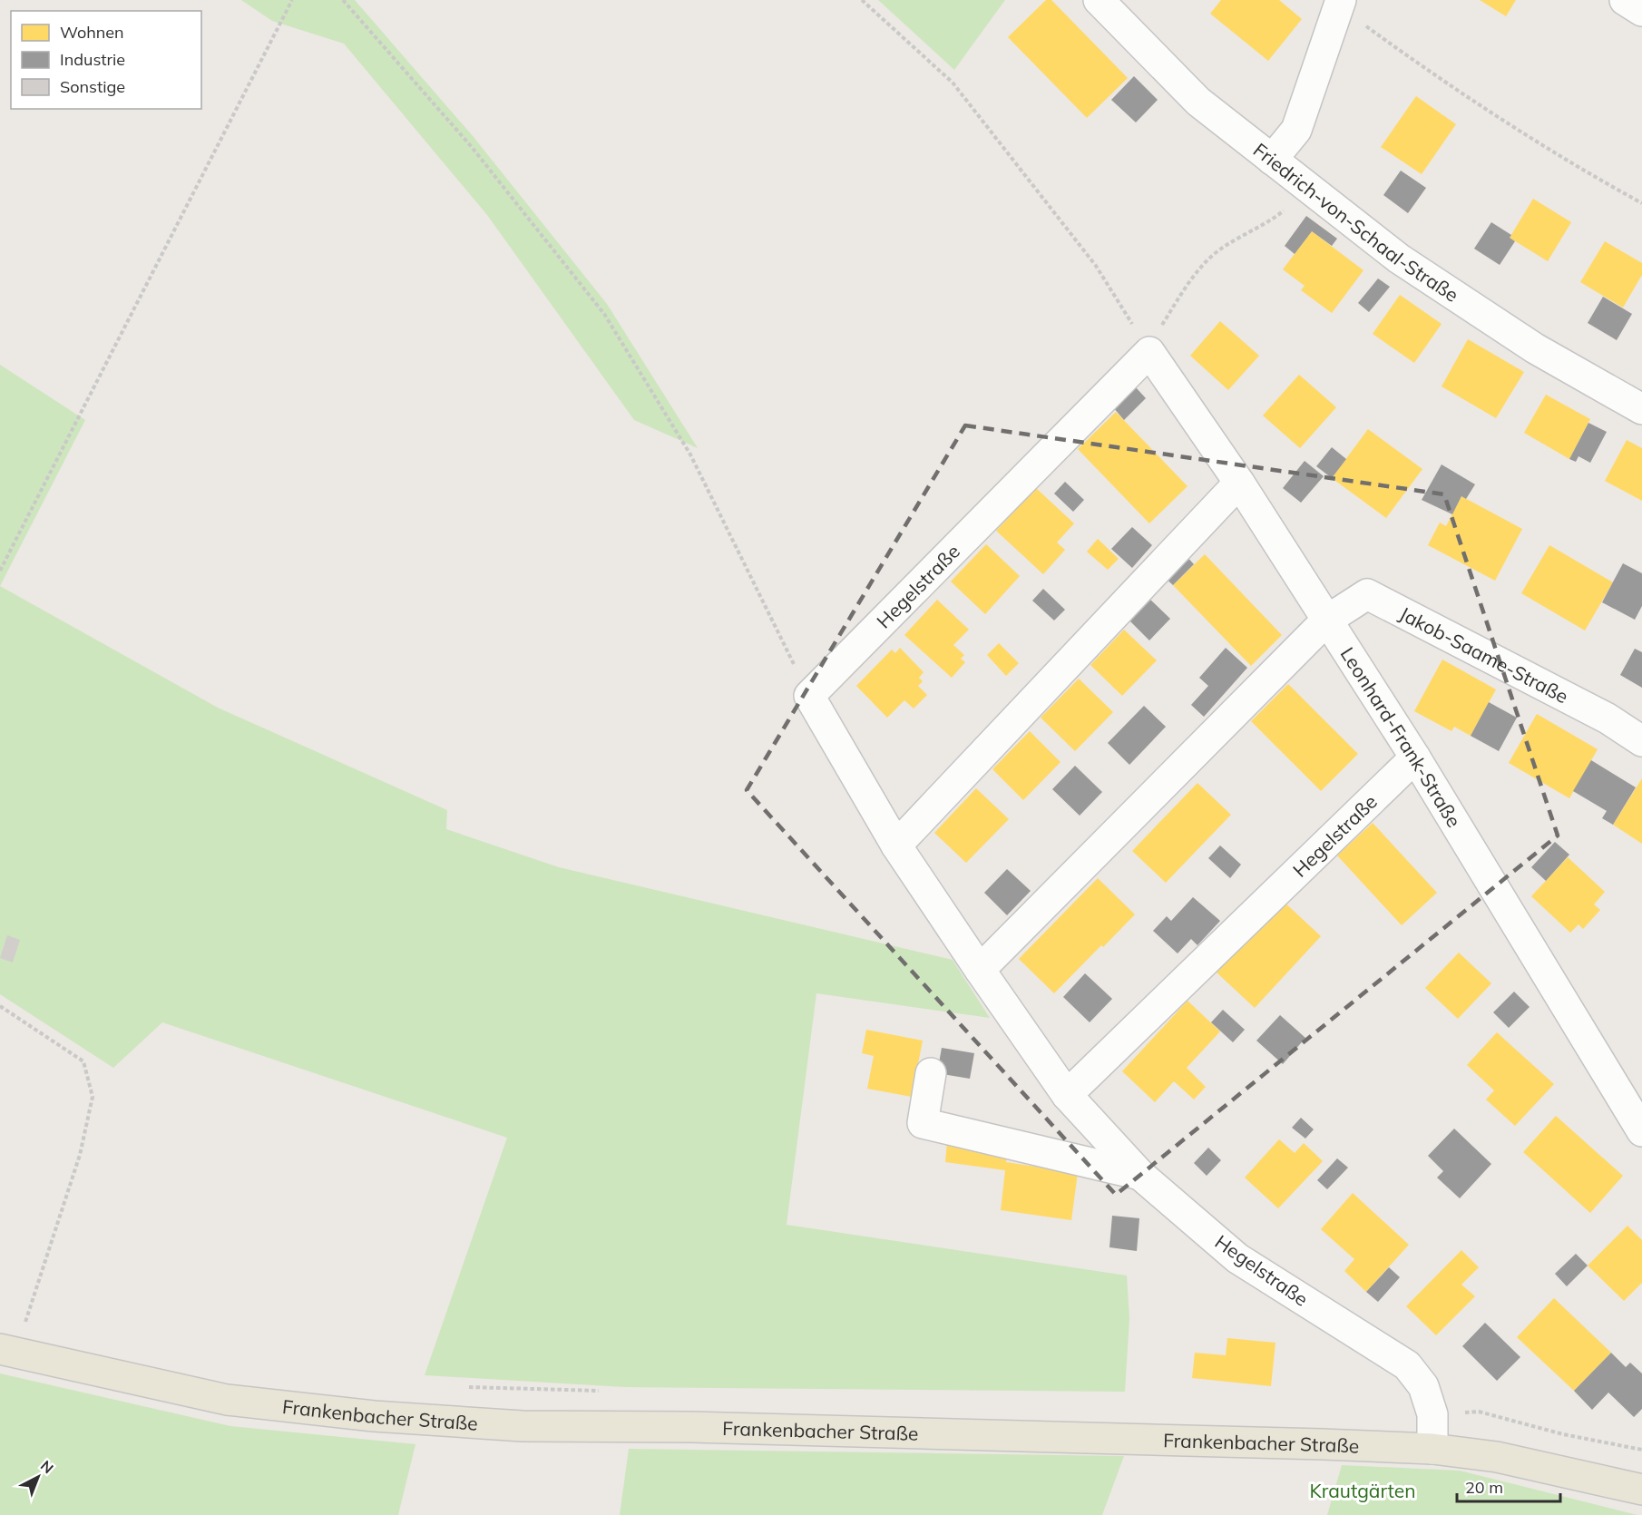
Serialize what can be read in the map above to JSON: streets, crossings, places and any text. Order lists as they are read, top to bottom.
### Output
{
  "streets": {
    "main road": ["Frankenbacher Straße"],
    "street": [
      "Friedrich-von-Schaal-Straße",
      "Hegelstraße",
      "Jakob-Saame-Straße",
      "Leonhard-Frank-Straße"
    ]
  },
  "crossings": [
    ["Hegelstraße", "Leonhard-Frank-Straße"],
    ["Hegelstraße", "Frankenbacher Straße"],
    ["Jakob-Saame-Straße", "Leonhard-Frank-Straße"]
  ],
  "parks": ["Krautgärten"],
  "legend": ["Wohnen", "Industrie", "Sonstige"],
  "scale_bar": "20 m",
  "north": "top right"
}
